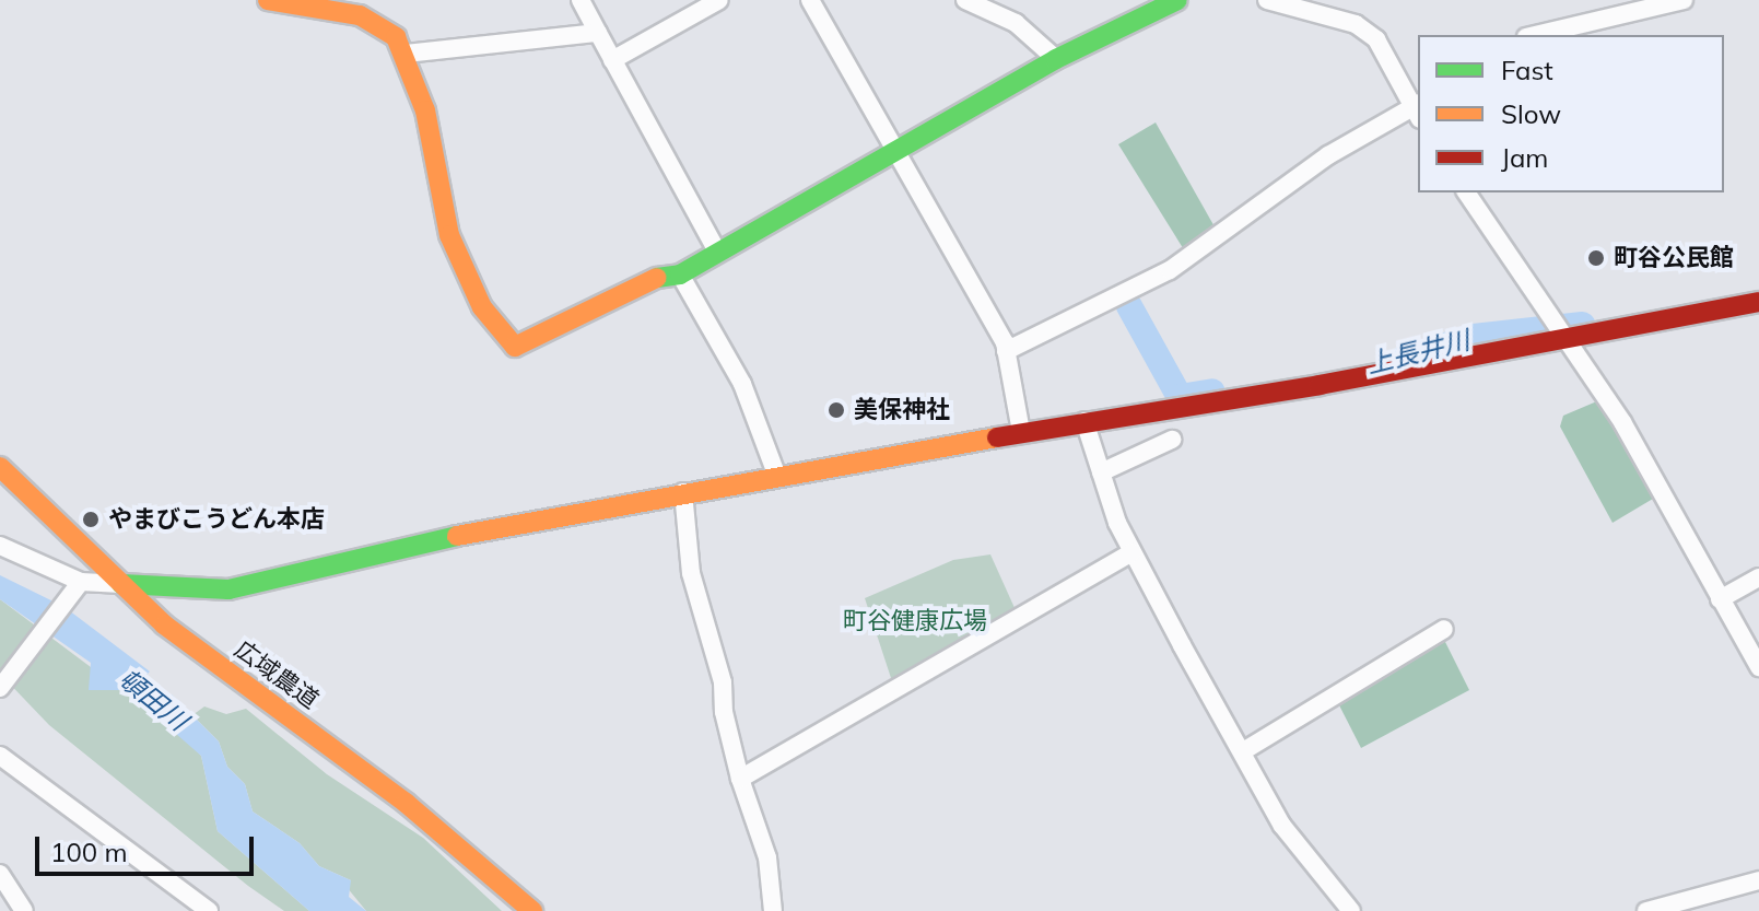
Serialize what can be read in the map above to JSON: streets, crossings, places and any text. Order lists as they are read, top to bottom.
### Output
{
  "streets": {
    "street": ["広域農道"]
  },
  "water": ["上長井川", "頓田川"],
  "parks": ["町谷健康広場"],
  "places": ["町谷公民館", "美保神社", "やまびこうどん本店"],
  "legend": ["Fast", "Slow", "Jam"],
  "scale_bar": "100 m"
}
